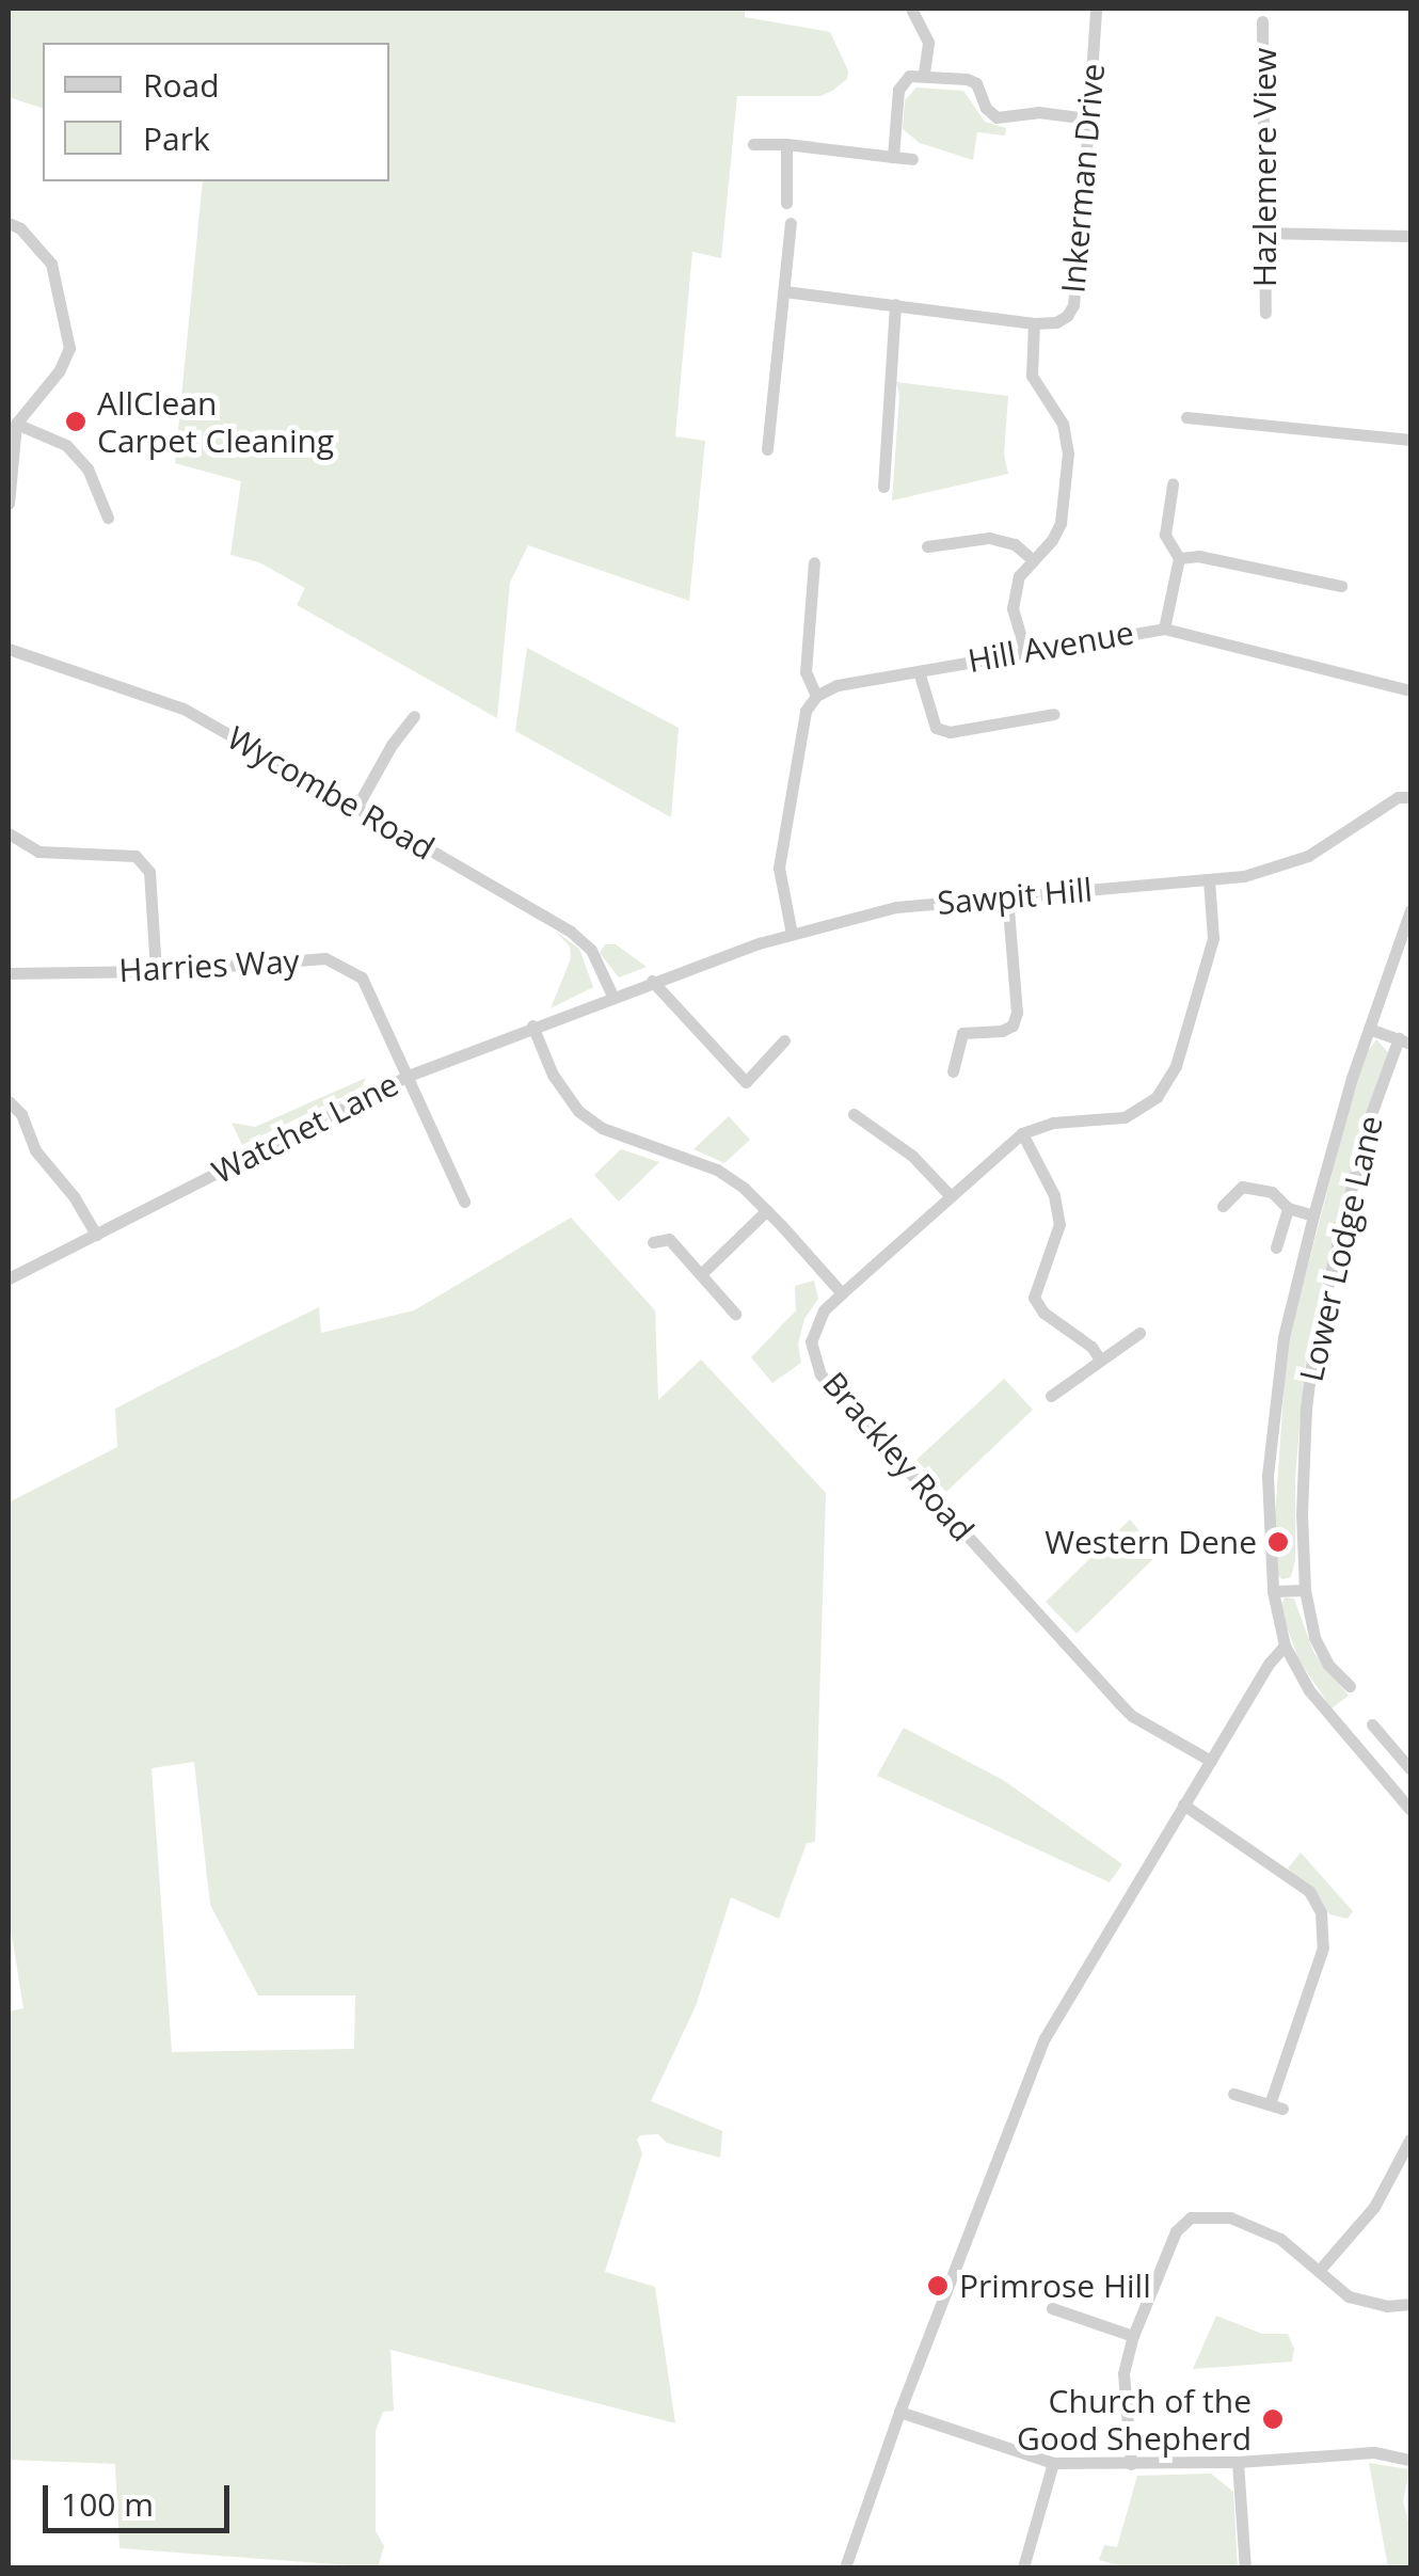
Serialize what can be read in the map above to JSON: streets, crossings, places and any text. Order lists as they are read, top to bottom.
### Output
{
  "streets": {
    "street": [
      "Hazlemere View",
      "Inkerman Drive",
      "Hill Avenue",
      "Wycombe Road",
      "Sawpit Hill",
      "Harries Way",
      "Watchet Lane",
      "Lower Lodge Lane",
      "Brackley Road"
    ]
  },
  "crossings": [
    ["Wycombe Road", "Sawpit Hill"],
    ["Wycombe Road", "Watchet Lane"],
    ["Sawpit Hill", "Watchet Lane"],
    ["Harries Way", "Watchet Lane"]
  ],
  "places": [
    "AllClean Carpet Cleaning",
    "Western Dene",
    "Primrose Hill",
    "Church of the Good Shepherd"
  ],
  "legend": ["Road", "Park"],
  "scale_bar": "100 m"
}
